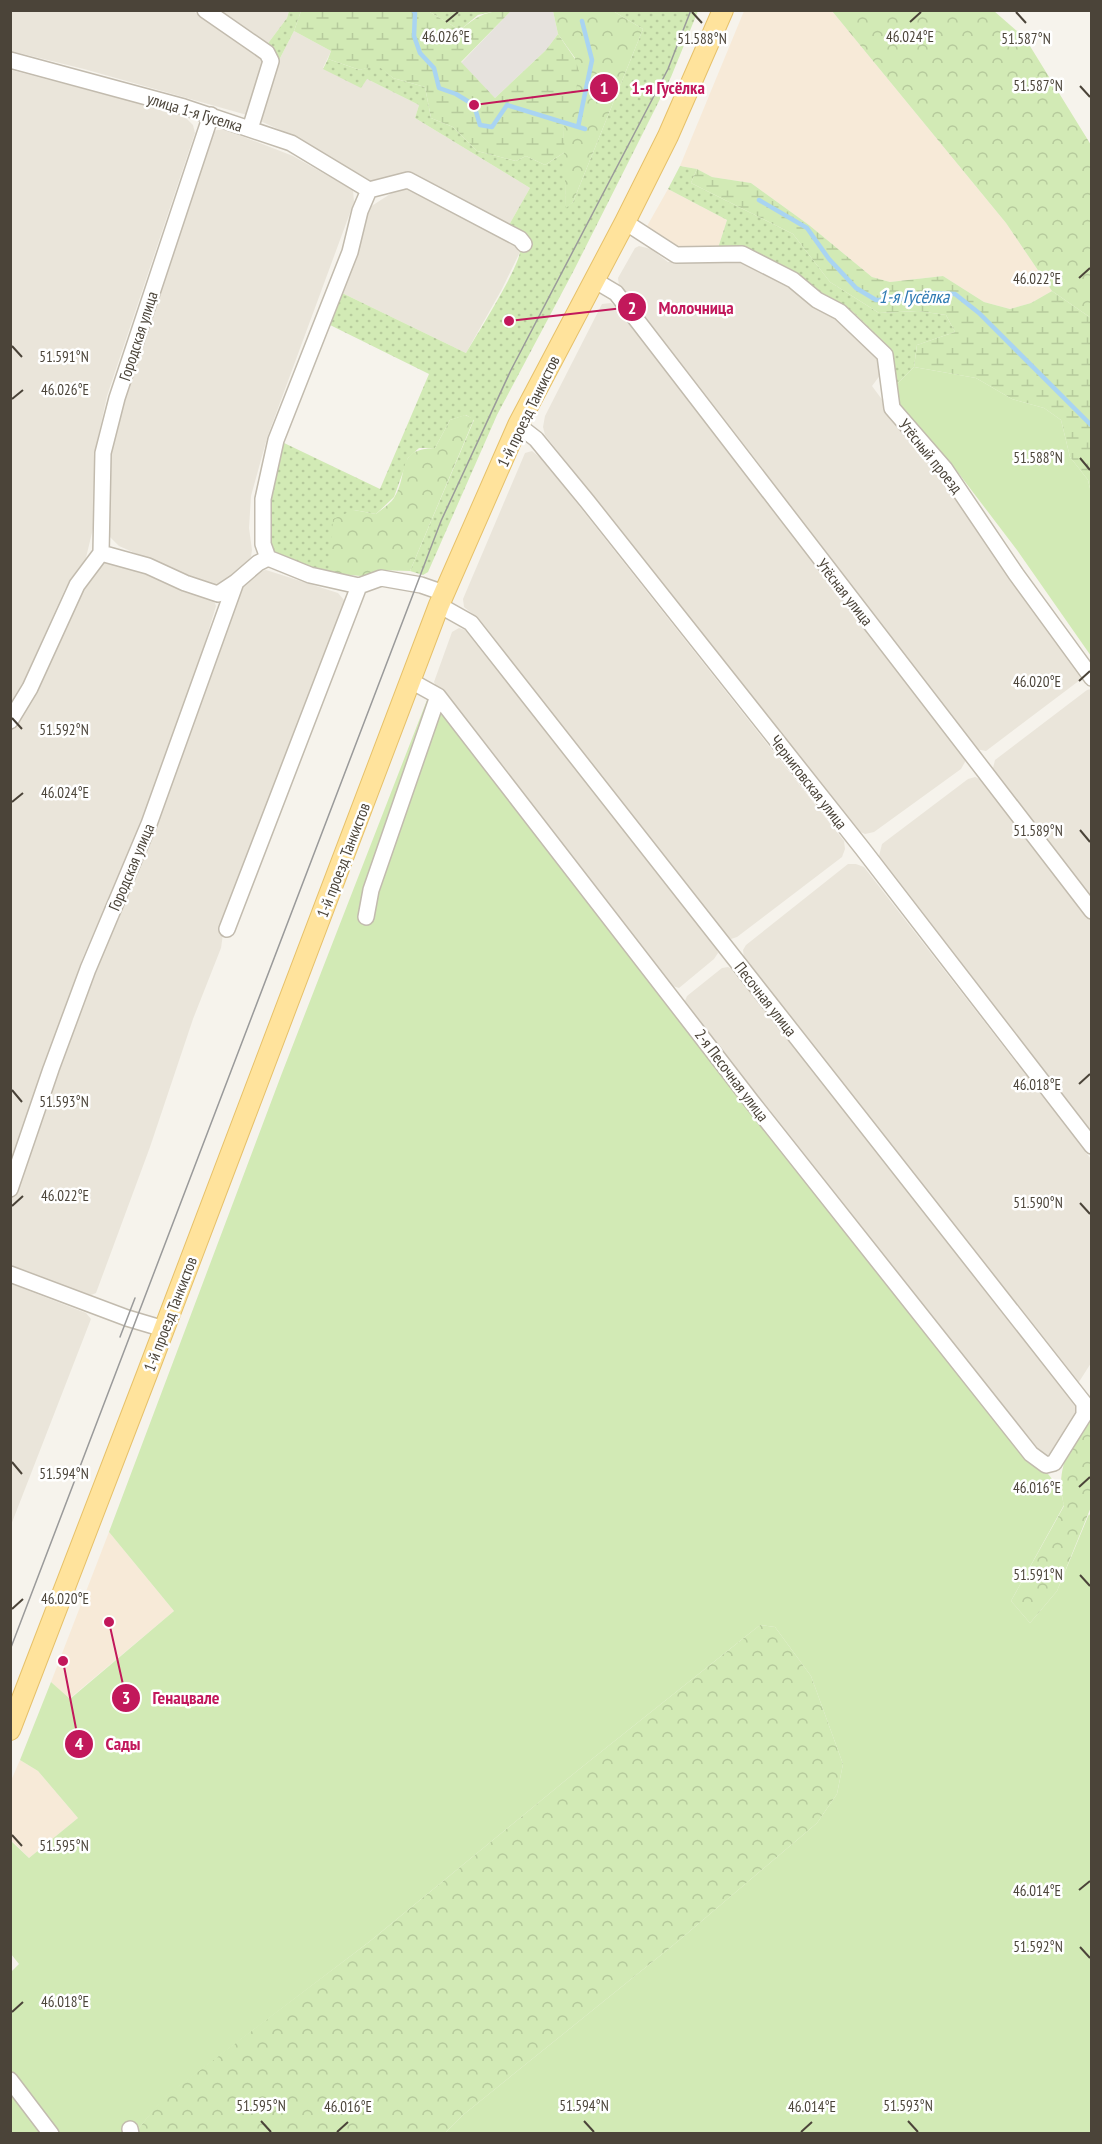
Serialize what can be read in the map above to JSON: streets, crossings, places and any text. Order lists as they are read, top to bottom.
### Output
{
  "streets": {
    "main road": ["1-й проезд Танкистов"],
    "street": [
      "улица 1-я Гуселка",
      "Городская улица",
      "Утёсный проезд",
      "Утёсная улица",
      "Черниговская улица",
      "Песочная улица",
      "2-я Песочная улица"
    ]
  },
  "crossings": [
    ["улица 1-я Гуселка", "Городская улица"],
    ["1-й проезд Танкистов", "Утёсный проезд"],
    ["1-й проезд Танкистов", "Утёсная улица"],
    ["1-й проезд Танкистов", "Черниговская улица"],
    ["1-й проезд Танкистов", "Песочная улица"],
    ["1-й проезд Танкистов", "2-я Песочная улица"],
    ["Песочная улица", "2-я Песочная улица"]
  ],
  "water": ["1-я Гусёлка"],
  "places": [
    "1-я Гусёлка",
    "Молочница",
    "Генацвале",
    "Сады"
  ],
  "coordinates": [
    "46.026°E",
    "46.024°E",
    "51.588°N",
    "51.587°N",
    "46.022°E",
    "51.591°N",
    "46.020°E",
    "51.592°N",
    "51.589°N",
    "46.018°E",
    "51.593°N",
    "51.590°N",
    "51.594°N",
    "46.016°E",
    "51.595°N",
    "46.014°E"
  ]
}
